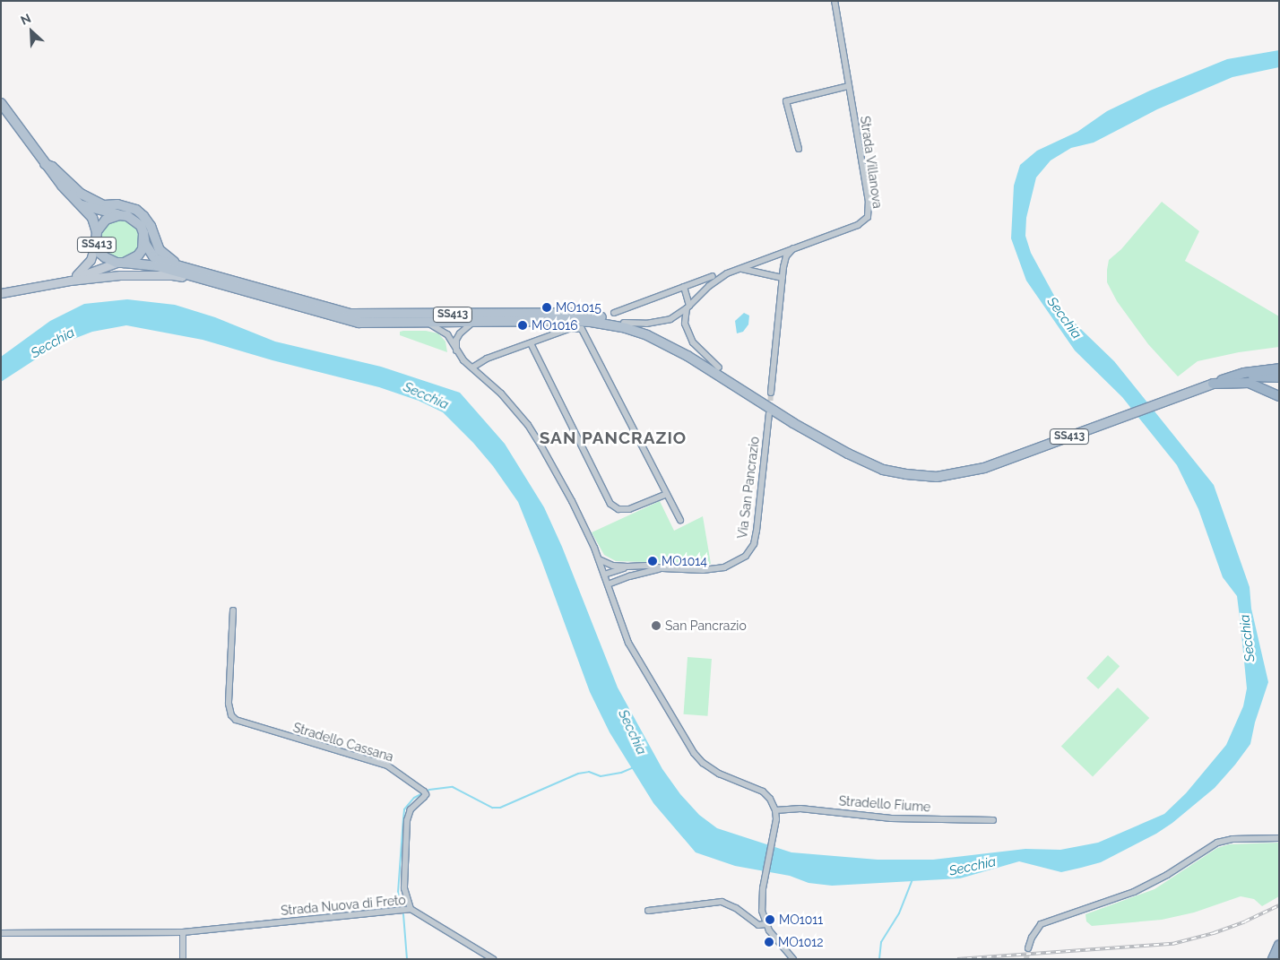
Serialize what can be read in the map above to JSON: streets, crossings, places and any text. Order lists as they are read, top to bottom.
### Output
{
  "streets": {
    "highway": ["SS413"],
    "street": [
      "Strada Villanova",
      "Via San Pancrazio",
      "Stradello Cassana",
      "Stradello Fiume",
      "Strada Nuova di Freto"
    ]
  },
  "crossings": [
    ["Stradello Cassana", "Strada Nuova di Freto"]
  ],
  "districts": ["SAN PANCRAZIO"],
  "water": ["Secchia"],
  "places": [
    "MO1015",
    "MO1016",
    "MO1014",
    "San Pancrazio",
    "MO1011",
    "MO1012"
  ],
  "north": "top left"
}
